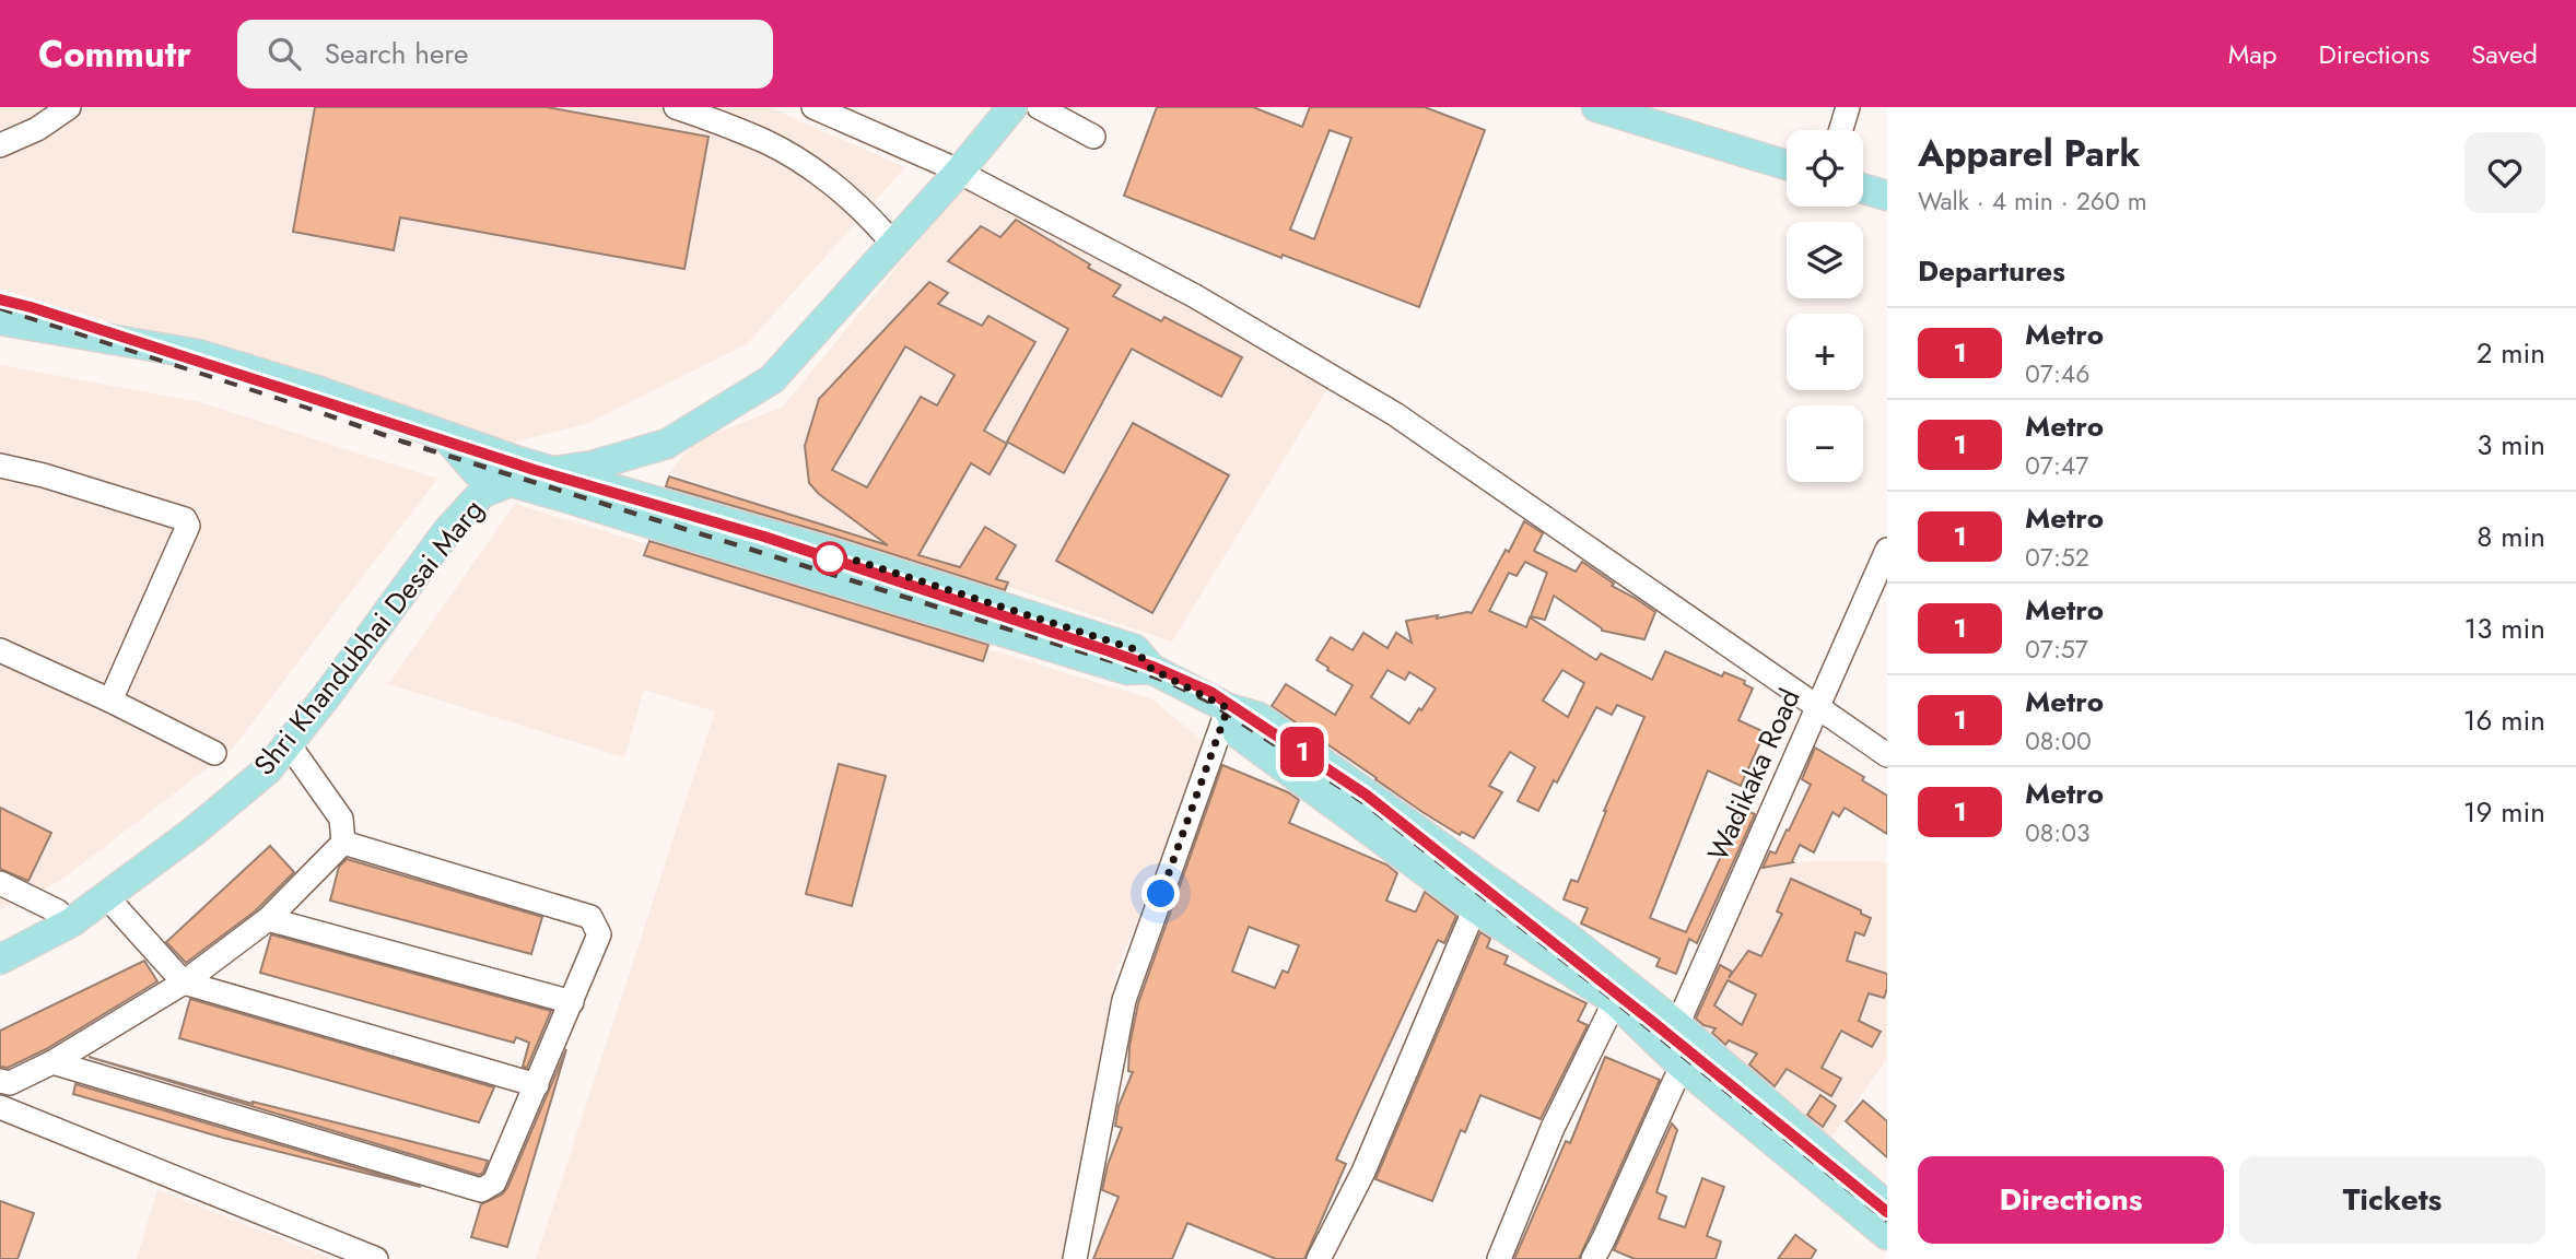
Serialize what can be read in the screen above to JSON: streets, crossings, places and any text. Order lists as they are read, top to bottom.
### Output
{
  "streets": {
    "main road": ["Shri Khandubhai Desai Marg"],
    "street": ["Wadikaka Road"]
  },
  "lines": ["metro line 1"],
  "page": {
    "header": "Commutr",
    "search": "Search here",
    "nav": ["Map", "Directions", "Saved"],
    "on_map": "1",
    "heading": [
      ["Apparel Park", "Walk · 4 min · 260 m"],
      "Departures"
    ],
    "map_buttons": ["+", "−"],
    "list": [
      {
        "mark": "1",
        "name": "Metro",
        "note": "07:46",
        "value": "2 min"
      },
      {
        "mark": "1",
        "name": "Metro",
        "note": "07:47",
        "value": "3 min"
      },
      {
        "mark": "1",
        "name": "Metro",
        "note": "07:52",
        "value": "8 min"
      },
      {
        "mark": "1",
        "name": "Metro",
        "note": "07:57",
        "value": "13 min"
      },
      {
        "mark": "1",
        "name": "Metro",
        "note": "08:00",
        "value": "16 min"
      },
      {
        "mark": "1",
        "name": "Metro",
        "note": "08:03",
        "value": "19 min"
      }
    ],
    "buttons": ["Directions", "Tickets"]
  }
}
